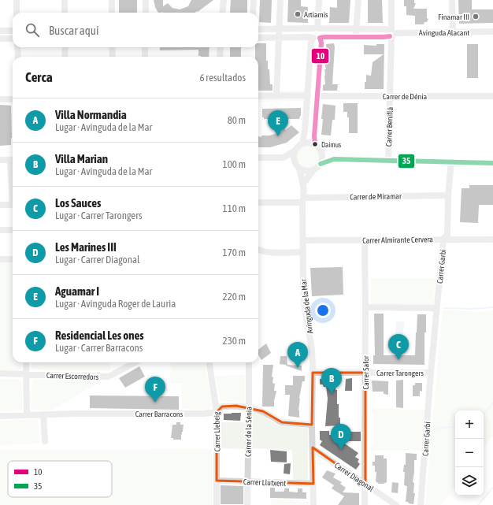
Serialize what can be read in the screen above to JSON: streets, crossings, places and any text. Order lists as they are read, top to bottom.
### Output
{
  "streets": {
    "street": [
      "Avinguda Alacant",
      "Carrer de Dénia",
      "Carrer Beniflà",
      "Carrer de Miramar",
      "Carrer Almirante Cervera",
      "Carrer Garbi",
      "Avinguda de la Mar",
      "Carrer Safor",
      "Carrer Tarongers",
      "Carrer Escorredors",
      "Carrer Barracons",
      "Carrer Llebeig",
      "Carrer de la Sénia",
      "Carrer Garbí",
      "Carrer Diagonal",
      "Carrer Llutxent"
    ]
  },
  "crossings": [
    ["Avinguda Alacant", "Carrer Beniflà"],
    ["Carrer de Dénia", "Carrer Beniflà"],
    ["Carrer de Miramar", "Carrer Garbi"],
    ["Carrer de Miramar", "Avinguda de la Mar"],
    ["Carrer Almirante Cervera", "Carrer Garbi"],
    ["Carrer Almirante Cervera", "Avinguda de la Mar"],
    ["Carrer Almirante Cervera", "Carrer Safor"],
    ["Carrer Garbi", "Carrer Tarongers"],
    ["Carrer Garbi", "Carrer Garbí"],
    ["Avinguda de la Mar", "Carrer Tarongers"],
    ["Avinguda de la Mar", "Carrer Barracons"],
    ["Avinguda de la Mar", "Carrer Diagonal"],
    ["Avinguda de la Mar", "Carrer Llutxent"],
    ["Carrer Safor", "Carrer Tarongers"],
    ["Carrer Safor", "Carrer Diagonal"],
    ["Carrer Tarongers", "Carrer Garbí"],
    ["Carrer Barracons", "Carrer Llebeig"],
    ["Carrer Barracons", "Carrer de la Sénia"],
    ["Carrer Llebeig", "Carrer Llutxent"],
    ["Carrer de la Sénia", "Carrer Llutxent"]
  ],
  "places": ["Artiamis", "Finamar III", "Daimus"],
  "lines": ["transit line 10", "transit line 35"],
  "legend": ["10", "35"],
  "page": {
    "search": "Buscar aquí",
    "heading": ["Cerca", "6 resultados"],
    "list": [
      {
        "mark": "A",
        "name": "Villa Normandia",
        "note": "Lugar · Avinguda de la Mar",
        "value": "80 m"
      },
      {
        "mark": "B",
        "name": "Villa Marian",
        "note": "Lugar · Avinguda de la Mar",
        "value": "100 m"
      },
      {
        "mark": "C",
        "name": "Los Sauces",
        "note": "Lugar · Carrer Tarongers",
        "value": "110 m"
      },
      {
        "mark": "D",
        "name": "Les Marines III",
        "note": "Lugar · Carrer Diagonal",
        "value": "170 m"
      },
      {
        "mark": "E",
        "name": "Aguamar I",
        "note": "Lugar · Avinguda Roger de Lauria",
        "value": "220 m"
      },
      {
        "mark": "F",
        "name": "Residencial Les ones",
        "note": "Lugar · Carrer Barracons",
        "value": "230 m"
      }
    ],
    "pins": [
      "E",
      "C",
      "A",
      "B",
      "F",
      "D"
    ],
    "map_buttons": ["+", "−"]
  }
}
